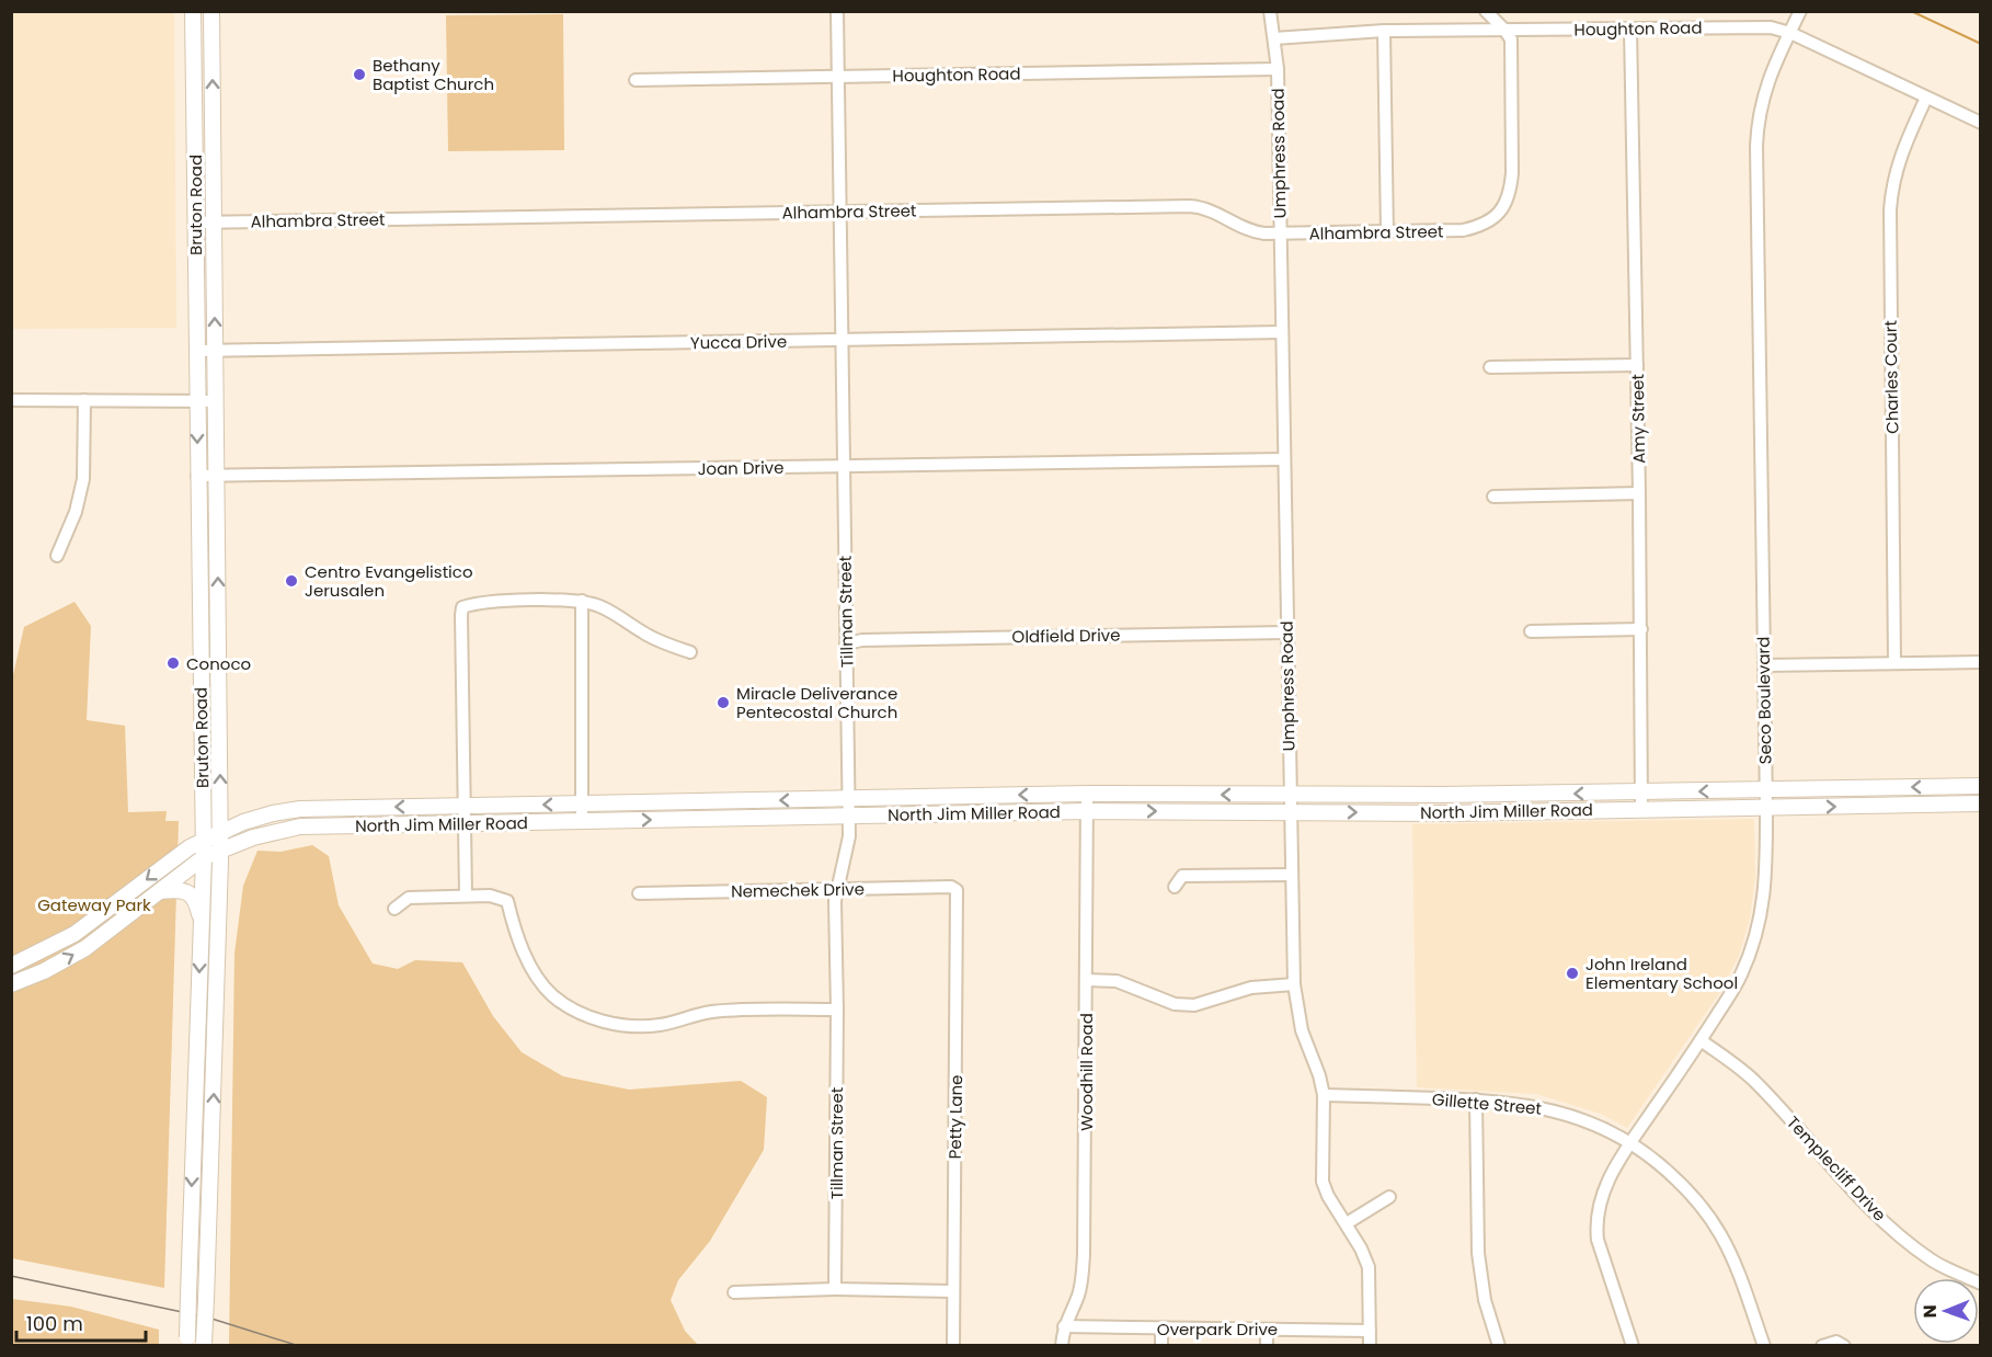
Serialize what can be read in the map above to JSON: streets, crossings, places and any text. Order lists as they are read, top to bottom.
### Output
{
  "streets": {
    "main road": ["Bruton Road", "North Jim Miller Road"],
    "street": [
      "Houghton Road",
      "Umphress Road",
      "Alhambra Street",
      "Yucca Drive",
      "Charles Court",
      "Amy Street",
      "Joan Drive",
      "Tillman Street",
      "Oldfield Drive",
      "Seco Boulevard",
      "Nemechek Drive",
      "Woodhill Road",
      "Gillette Street",
      "Petty Lane",
      "Templecliff Drive",
      "Overpark Drive"
    ]
  },
  "crossings": [
    ["Houghton Road", "Umphress Road"],
    ["Houghton Road", "Alhambra Street"],
    ["Houghton Road", "Charles Court"],
    ["Houghton Road", "Amy Street"],
    ["Houghton Road", "Tillman Street"],
    ["Houghton Road", "Seco Boulevard"],
    ["Umphress Road", "Alhambra Street"],
    ["Umphress Road", "Yucca Drive"],
    ["Umphress Road", "Joan Drive"],
    ["Umphress Road", "Oldfield Drive"],
    ["Umphress Road", "North Jim Miller Road"],
    ["Umphress Road", "Gillette Street"],
    ["Umphress Road", "Overpark Drive"],
    ["Bruton Road", "Alhambra Street"],
    ["Bruton Road", "Yucca Drive"],
    ["Bruton Road", "Joan Drive"],
    ["Bruton Road", "North Jim Miller Road"],
    ["Alhambra Street", "Tillman Street"],
    ["Yucca Drive", "Tillman Street"],
    ["Amy Street", "North Jim Miller Road"],
    ["Joan Drive", "Tillman Street"],
    ["Tillman Street", "Oldfield Drive"],
    ["Tillman Street", "North Jim Miller Road"],
    ["Tillman Street", "Nemechek Drive"],
    ["Seco Boulevard", "North Jim Miller Road"],
    ["Seco Boulevard", "Gillette Street"],
    ["Seco Boulevard", "Templecliff Drive"],
    ["North Jim Miller Road", "Woodhill Road"],
    ["Nemechek Drive", "Petty Lane"],
    ["Woodhill Road", "Overpark Drive"]
  ],
  "parks": ["Gateway Park"],
  "places": [
    "Bethany Baptist Church",
    "Centro Evangelistico Jerusalen",
    "Conoco",
    "Miracle Deliverance Pentecostal Church",
    "John Ireland Elementary School"
  ],
  "scale_bar": "100 m",
  "north": "left"
}
